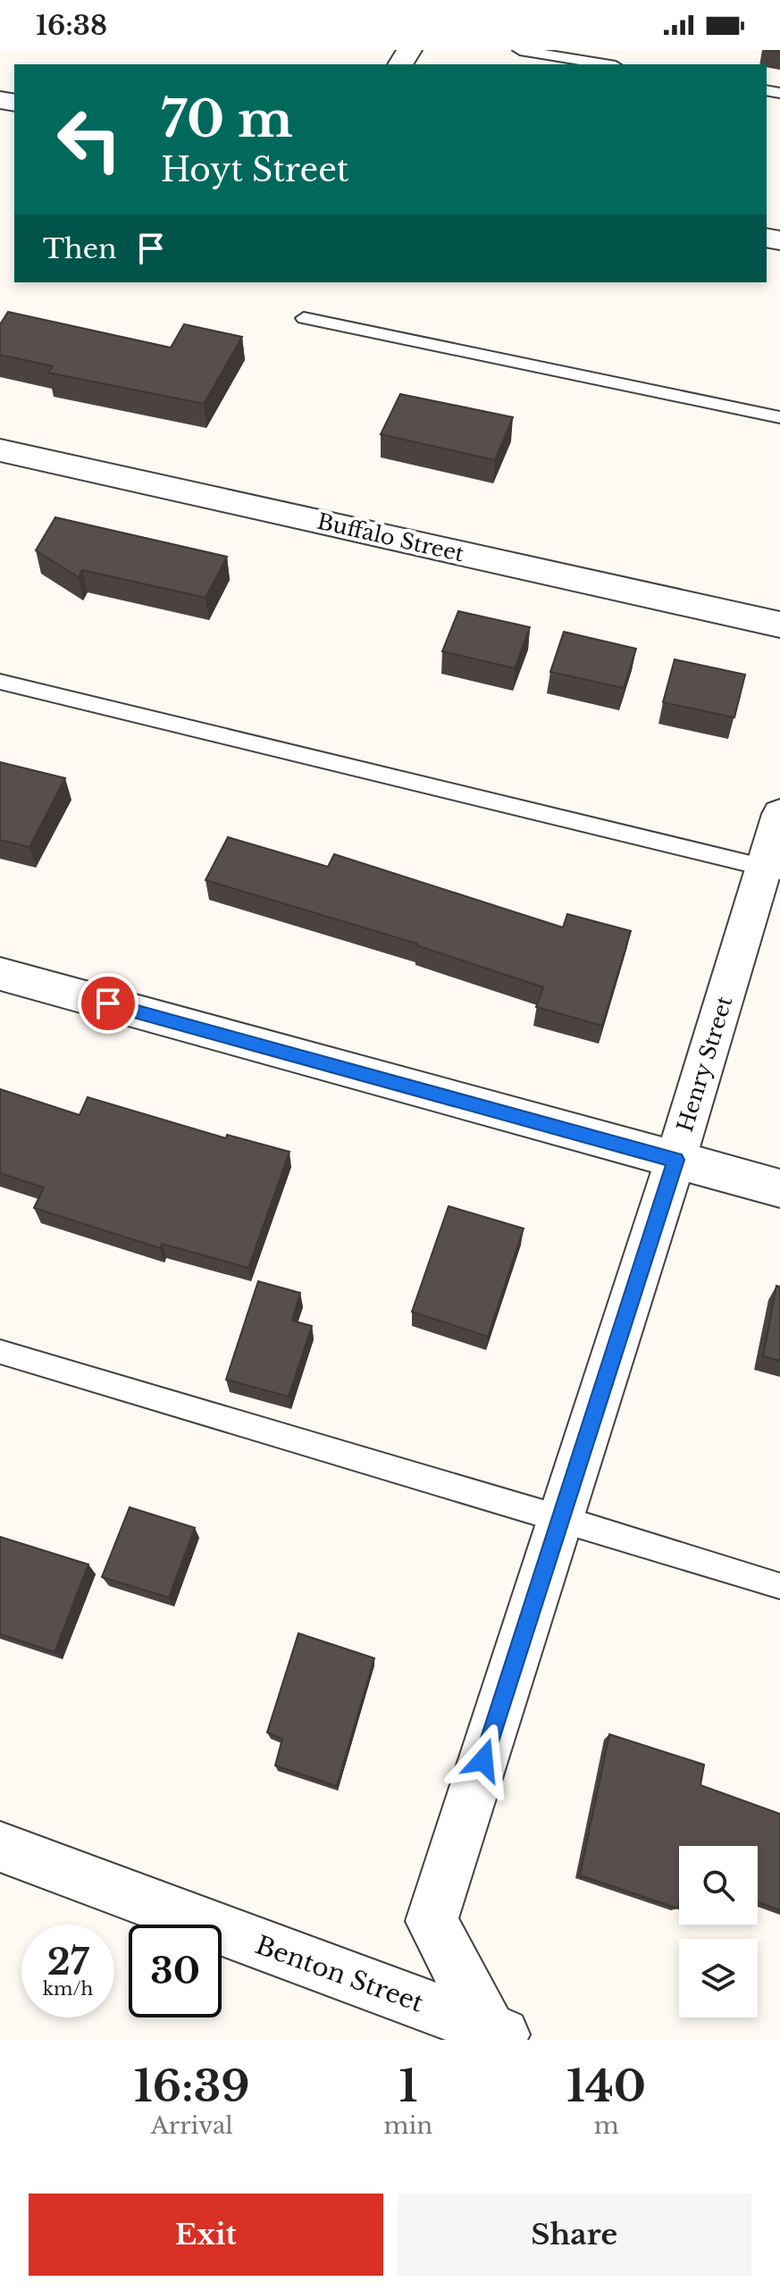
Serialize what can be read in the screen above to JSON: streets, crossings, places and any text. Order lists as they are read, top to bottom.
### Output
{
  "streets": {
    "street": ["Buffalo Street", "Henry Street", "Benton Street"]
  },
  "crossings": [
    ["Henry Street", "Benton Street"]
  ],
  "page": {
    "status": "16:38",
    "turn": ["70 m", "Hoyt Street"],
    "then": "Then",
    "speed": "27 km/h",
    "limit": "30",
    "eta": [
      "16:39",
      "Arrival",
      "1",
      "min",
      "140",
      "m"
    ],
    "buttons": ["Exit", "Share"]
  }
}
